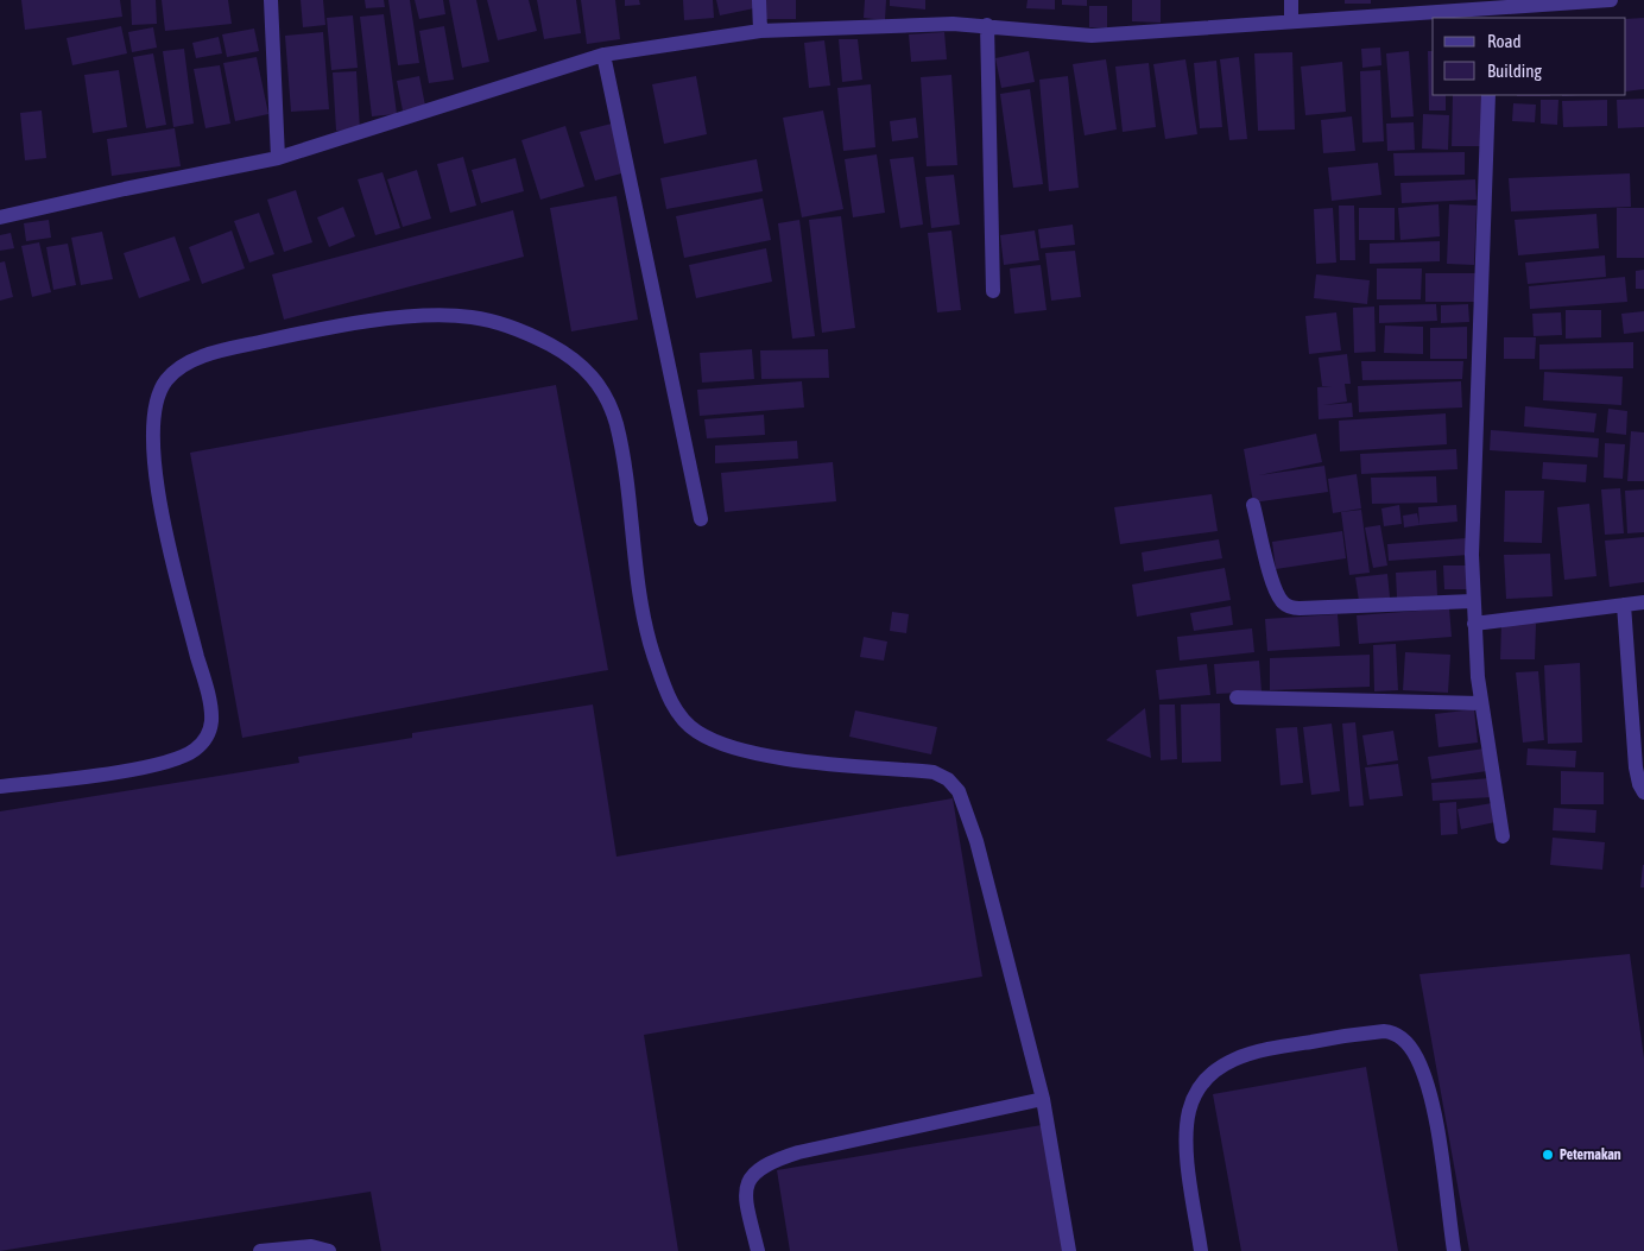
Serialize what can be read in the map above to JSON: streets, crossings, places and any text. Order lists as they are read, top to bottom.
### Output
{
  "places": ["Peternakan"],
  "legend": ["Road", "Building"]
}
